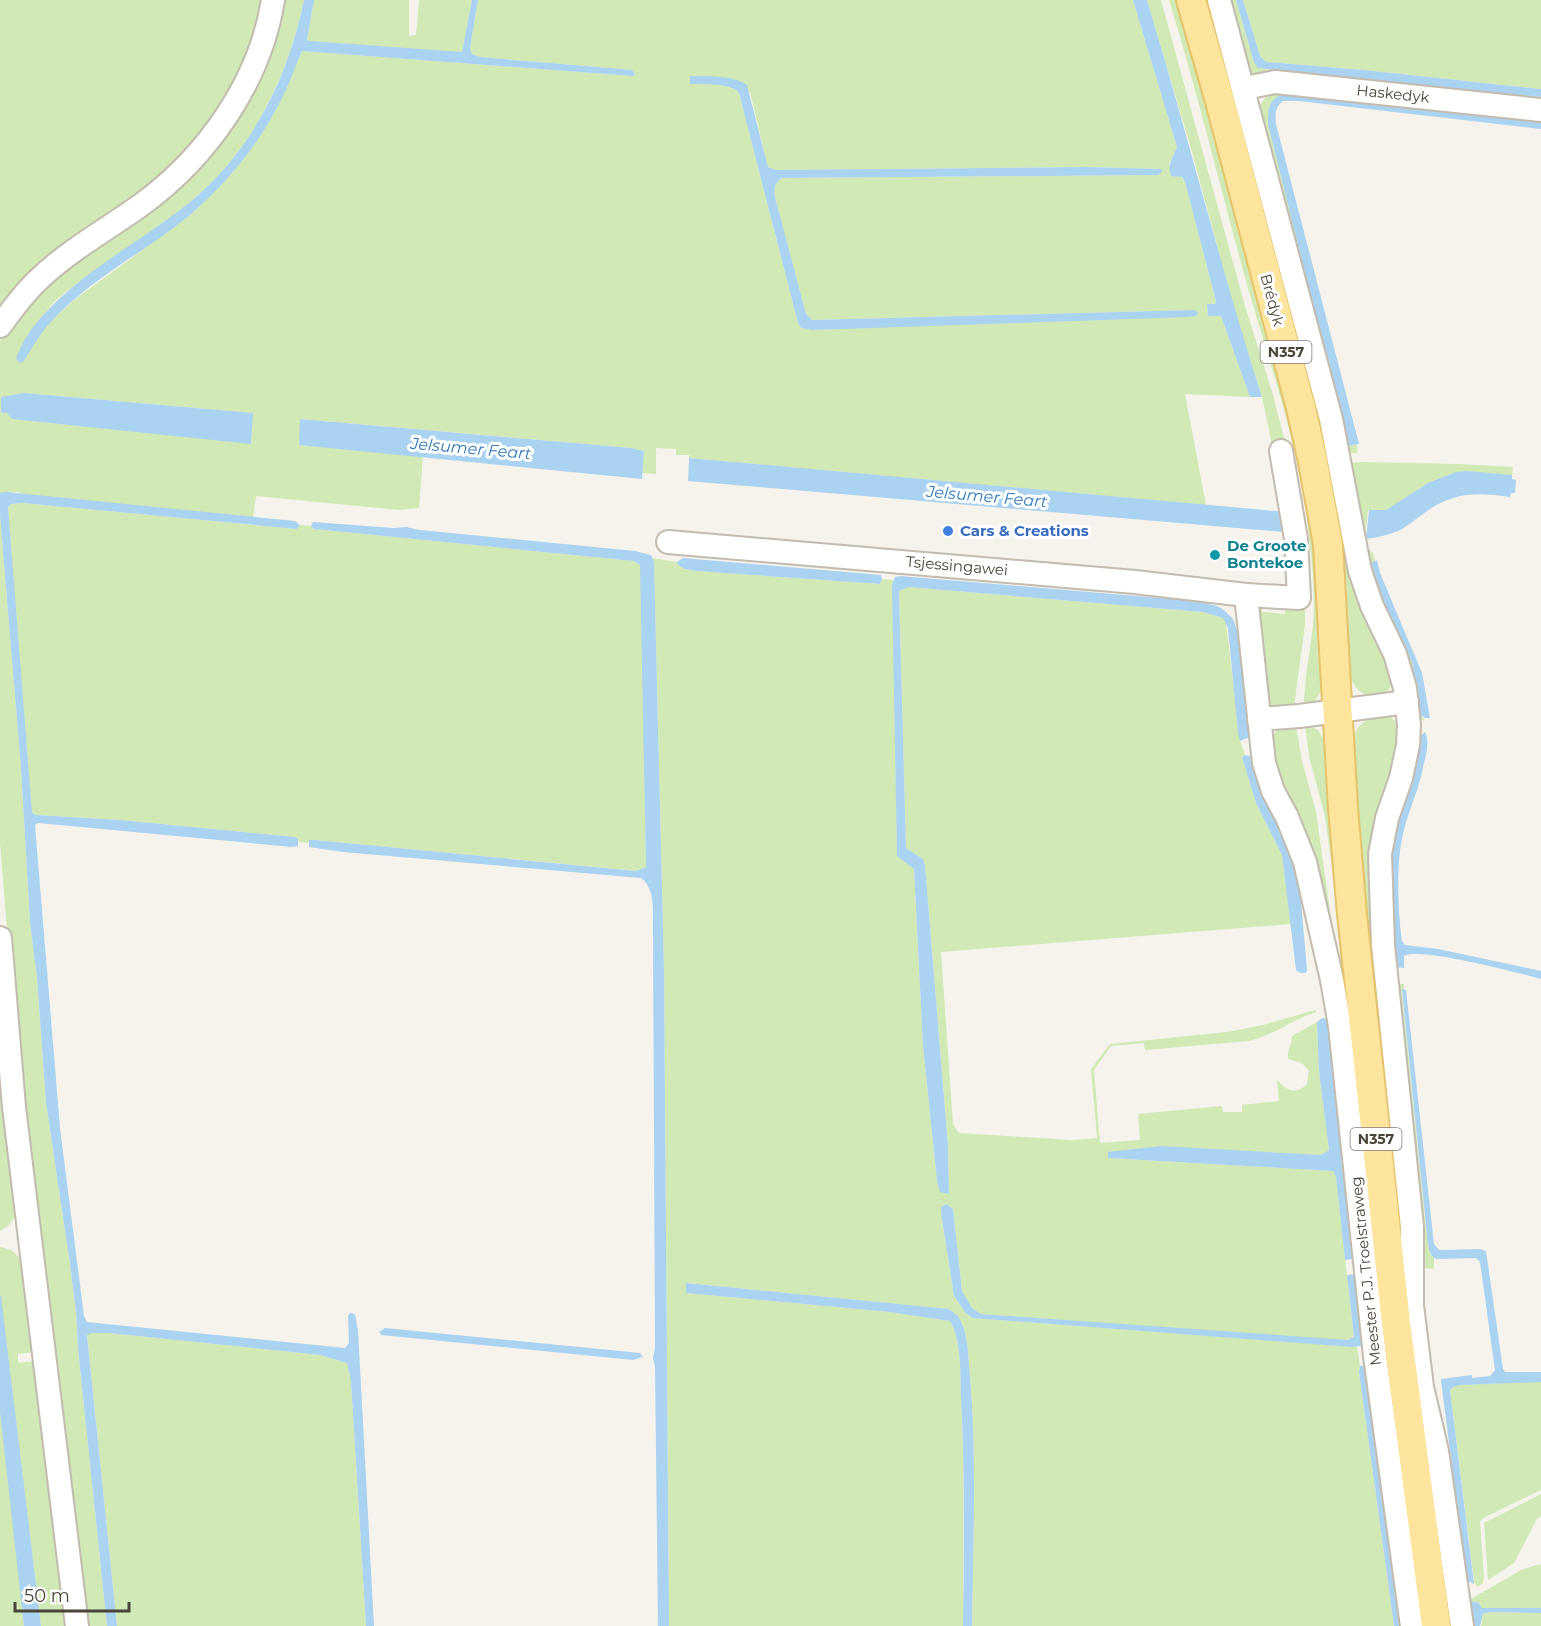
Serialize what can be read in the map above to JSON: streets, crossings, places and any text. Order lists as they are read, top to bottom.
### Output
{
  "streets": {
    "main road": ["Brédyk", "N357", "Meester P.J. Troelstraweg"],
    "street": ["Haskedyk", "Tsjessingawei"]
  },
  "crossings": [
    ["Haskedyk", "Brédyk"],
    ["Brédyk", "Meester P.J. Troelstraweg"]
  ],
  "water": ["Jelsumer Feart"],
  "places": ["Cars & Creations", "De Groote Bontekoe"],
  "scale_bar": "50 m"
}
